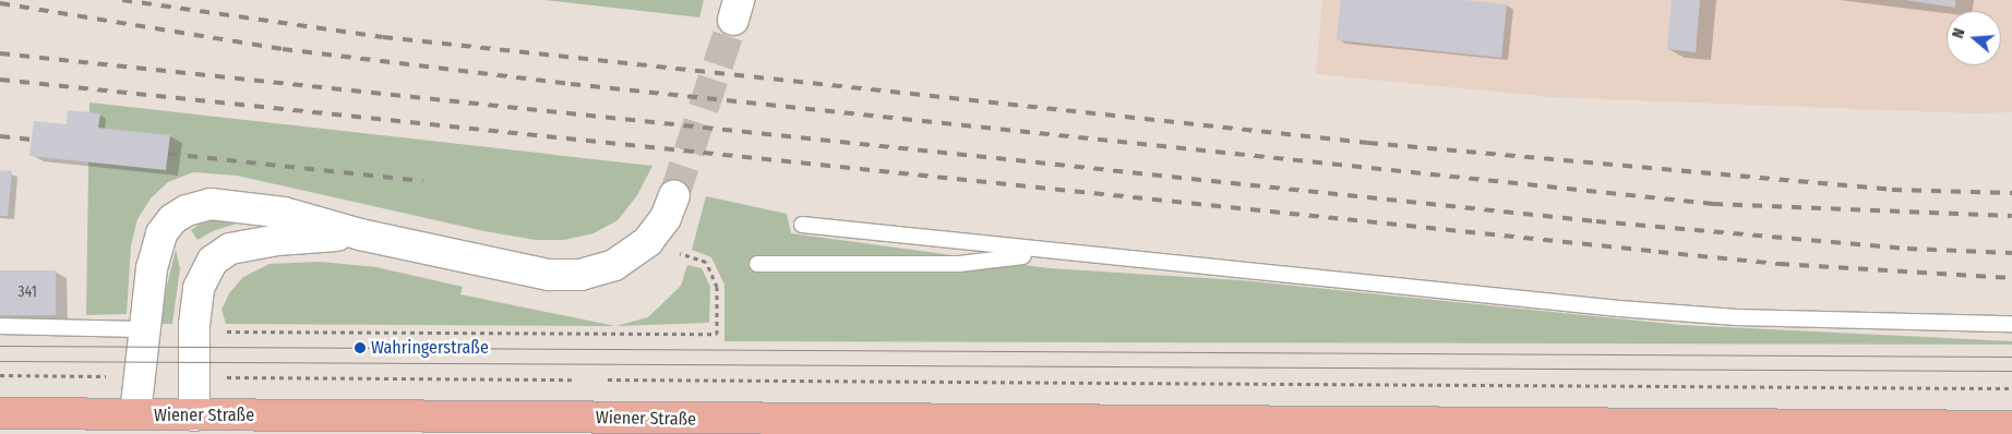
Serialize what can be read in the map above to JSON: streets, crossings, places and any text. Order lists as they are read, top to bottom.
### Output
{
  "streets": {
    "main road": ["Wiener Straße"]
  },
  "places": ["Wahringerstraße"],
  "house_numbers": ["341"],
  "north": "left"
}
